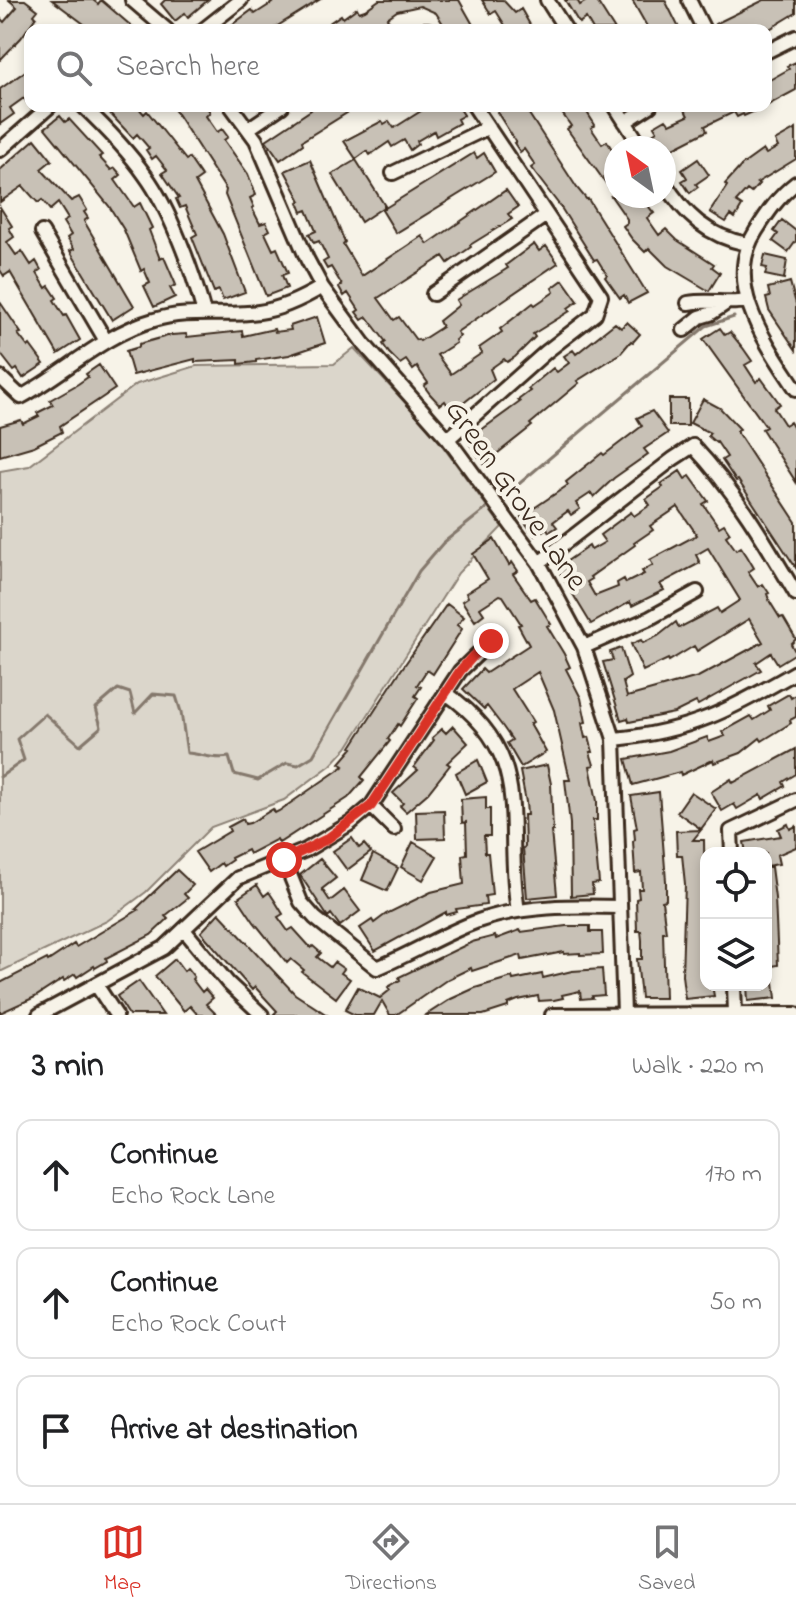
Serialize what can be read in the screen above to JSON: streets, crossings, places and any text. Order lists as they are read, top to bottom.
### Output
{
  "streets": {
    "street": ["Green Grove Lane"]
  },
  "north": "top left",
  "page": {
    "search": "Search here",
    "heading": ["3 min", "Walk · 220 m"],
    "list": [
      ["Continue", "Echo Rock Lane", "170 m"],
      ["Continue", "Echo Rock Court", "50 m"],
      "Arrive at destination"
    ],
    "nav": ["Map", "Directions", "Saved"]
  }
}
